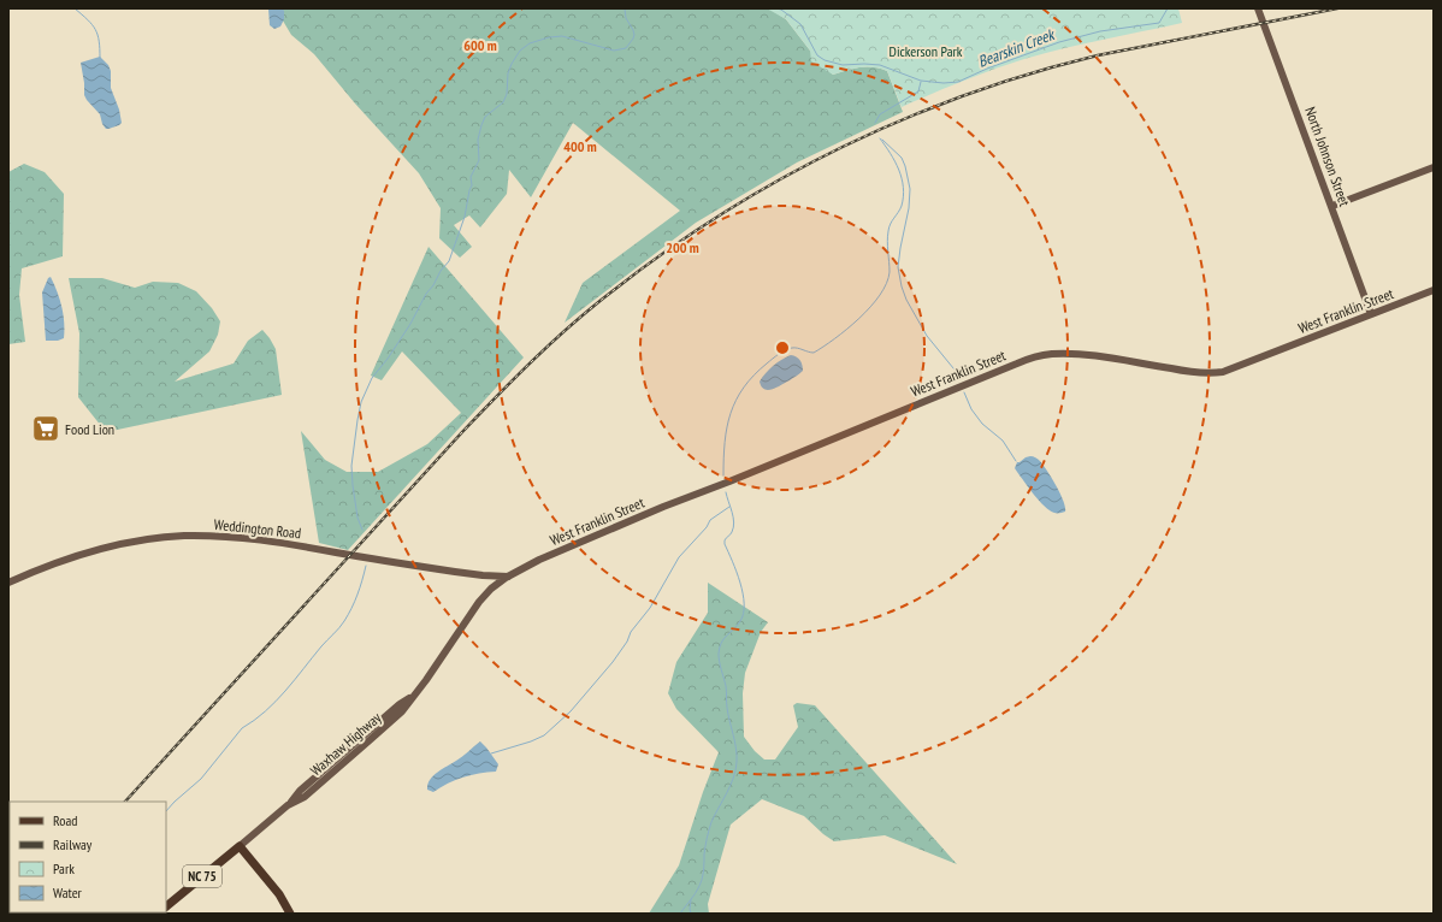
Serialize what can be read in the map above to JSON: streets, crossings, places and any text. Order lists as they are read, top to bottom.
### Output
{
  "streets": {
    "main road": [
      "North Johnson Street",
      "West Franklin Street",
      "Weddington Road",
      "Waxhaw Highway",
      "NC 75"
    ]
  },
  "crossings": [
    ["North Johnson Street", "West Franklin Street"],
    ["West Franklin Street", "Weddington Road"],
    ["West Franklin Street", "Waxhaw Highway"],
    ["Weddington Road", "Waxhaw Highway"]
  ],
  "water": ["Bearskin Creek"],
  "parks": ["Dickerson Park"],
  "places": {
    "supermarket": ["Food Lion"]
  },
  "legend": [
    "Road",
    "Railway",
    "Park",
    "Water"
  ],
  "rings": ["600 m", "400 m", "200 m"]
}
